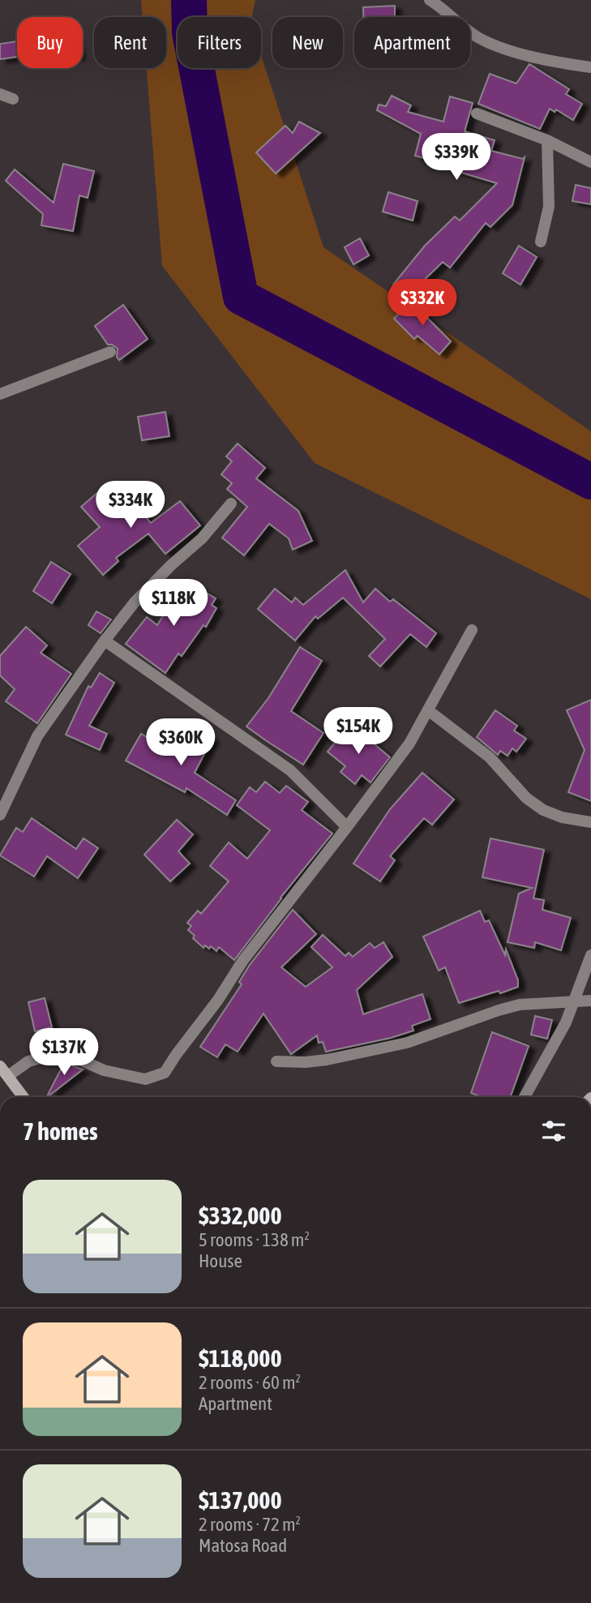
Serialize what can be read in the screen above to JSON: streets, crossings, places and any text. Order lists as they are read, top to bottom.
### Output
{
  "page": {
    "chip": [
      "Buy",
      "Rent",
      "Filters",
      "New",
      "Apartment"
    ],
    "price": [
      "$339K",
      "$332K",
      "$334K",
      "$118K",
      "$154K",
      "$360K",
      "$137K"
    ],
    "heading": "7 homes",
    "list": [
      {
        "name": "$332,000",
        "note": "5 rooms · 138 m² · House"
      },
      {
        "name": "$118,000",
        "note": "2 rooms · 60 m² · Apartment"
      },
      {
        "name": "$137,000",
        "note": "2 rooms · 72 m² · Matosa Road"
      }
    ]
  }
}
